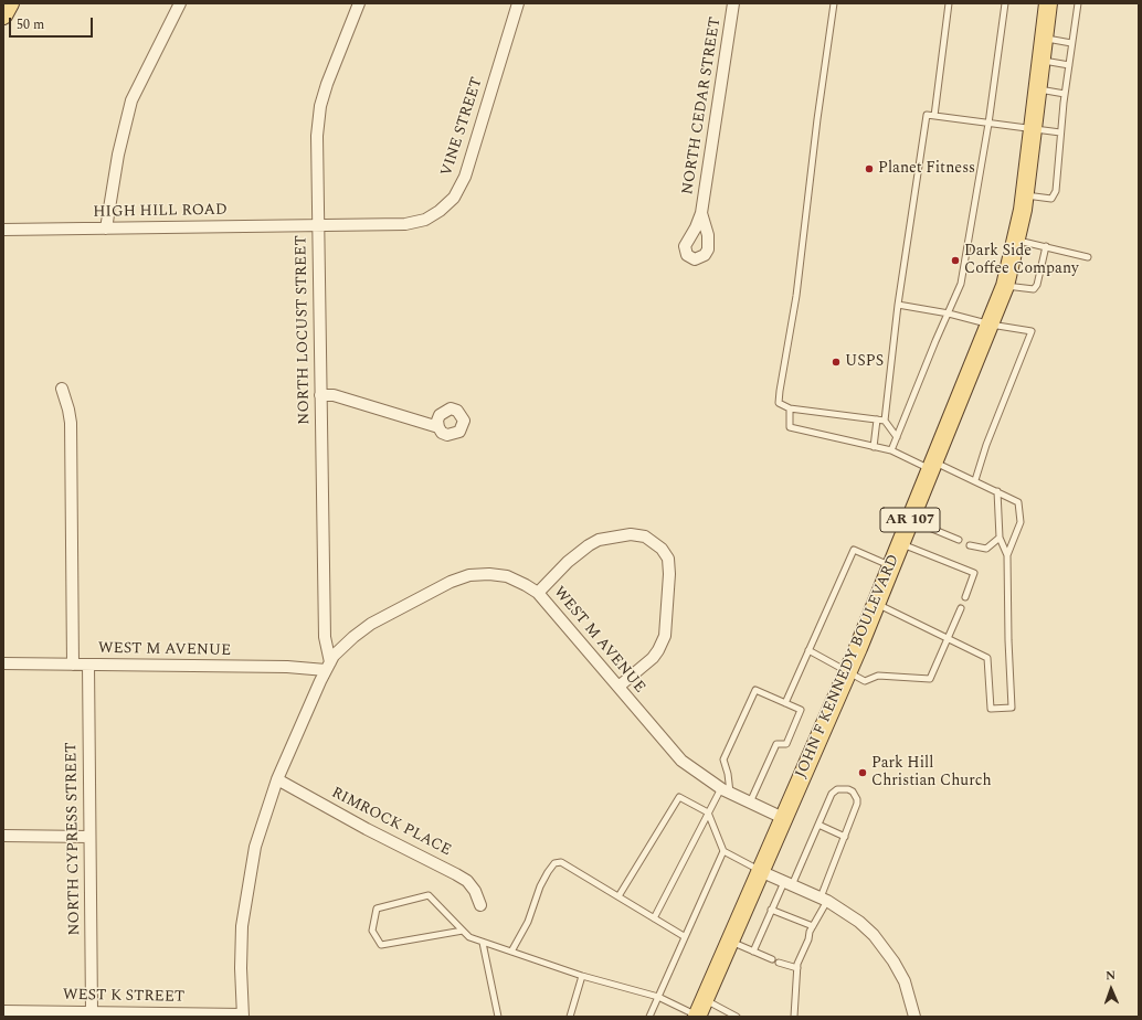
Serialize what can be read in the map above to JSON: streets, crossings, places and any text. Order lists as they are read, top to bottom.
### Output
{
  "streets": {
    "main road": ["AR 107", "JOHN F KENNEDY BOULEVARD"],
    "street": [
      "NORTH CEDAR STREET",
      "VINE STREET",
      "HIGH HILL ROAD",
      "NORTH LOCUST STREET",
      "WEST M AVENUE",
      "RIMROCK PLACE",
      "NORTH CYPRESS STREET",
      "WEST K STREET"
    ]
  },
  "crossings": [
    ["VINE STREET", "HIGH HILL ROAD"],
    ["VINE STREET", "NORTH LOCUST STREET"],
    ["HIGH HILL ROAD", "NORTH LOCUST STREET"],
    ["NORTH LOCUST STREET", "WEST M AVENUE"],
    ["WEST M AVENUE", "JOHN F KENNEDY BOULEVARD"],
    ["WEST M AVENUE", "NORTH CYPRESS STREET"],
    ["NORTH CYPRESS STREET", "WEST K STREET"]
  ],
  "places": [
    "Planet Fitness",
    "Dark Side Coffee Company",
    "USPS",
    "Park Hill Christian Church"
  ],
  "scale_bar": "50 m",
  "north": "top"
}
